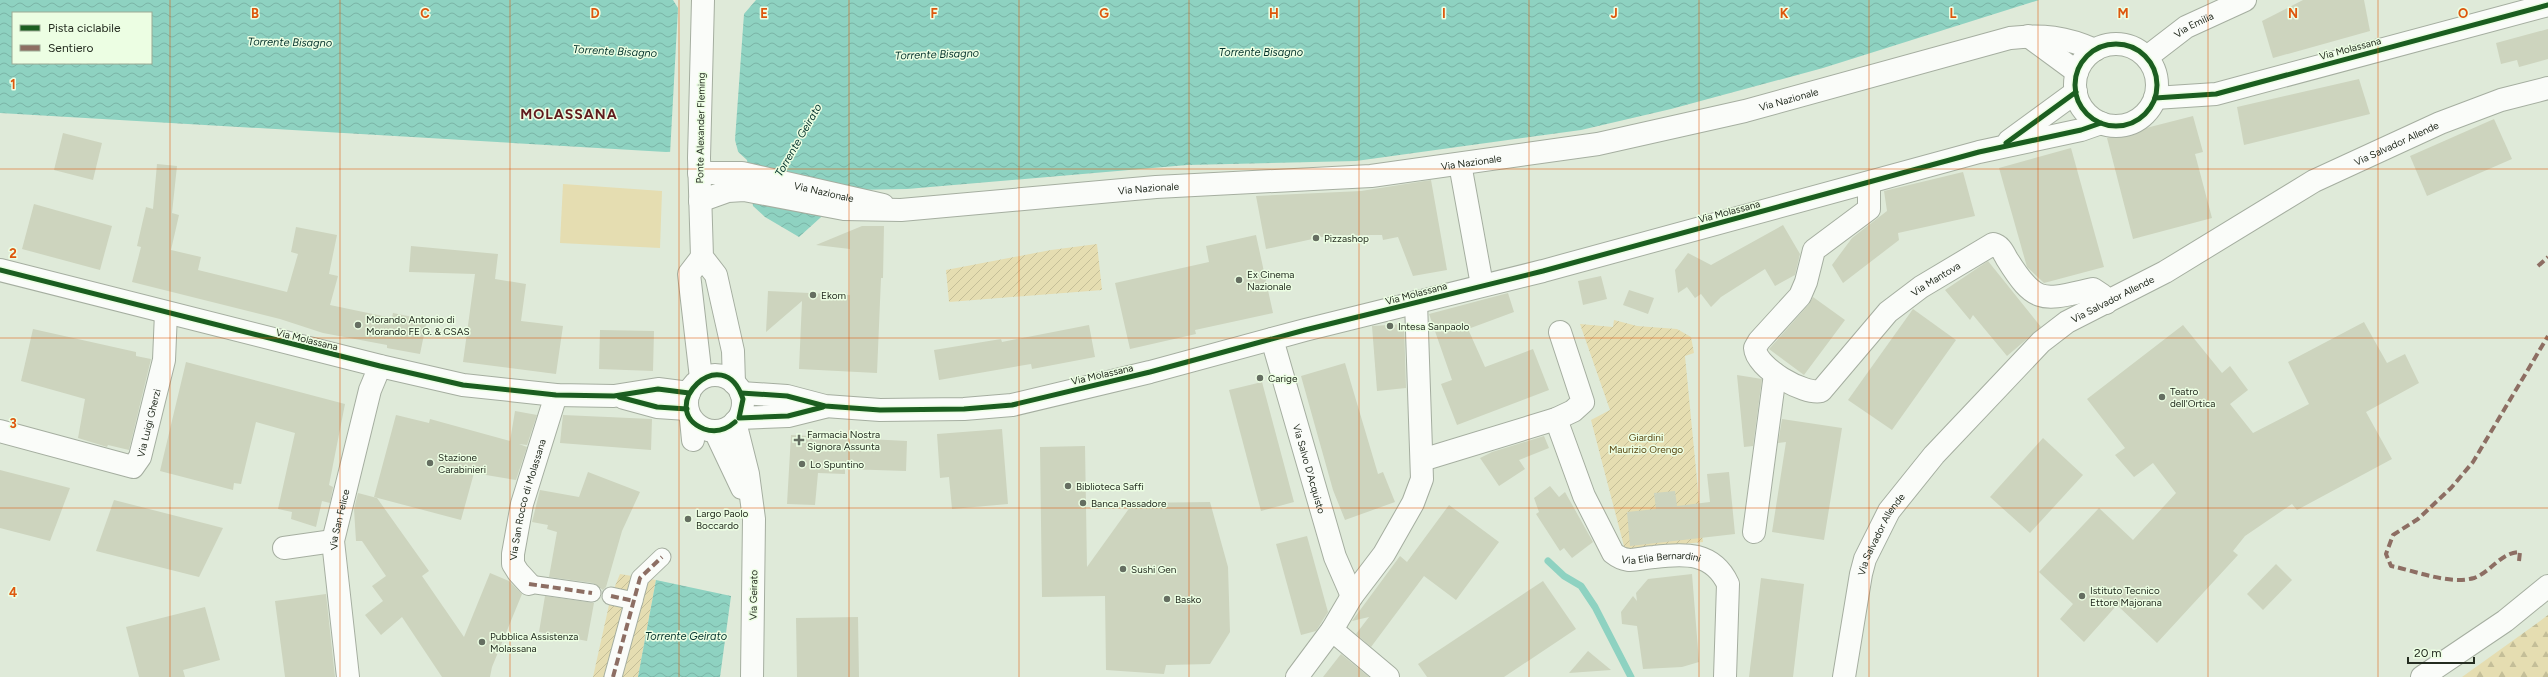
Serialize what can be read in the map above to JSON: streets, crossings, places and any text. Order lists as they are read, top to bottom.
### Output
{
  "streets": {
    "main road": [
      "Via Emilia",
      "Via Molassana",
      "Via Nazionale",
      "Ponte Alexander Fleming",
      "Via Salvador Allende",
      "Via Mantova",
      "Via Luigi Gherzi",
      "Via Salvo D'Acquisto",
      "Via San Rocco di Molassana",
      "Via San Felice",
      "Via Elia Bernardini",
      "Via Geirato"
    ]
  },
  "crossings": [
    ["Via Emilia", "Via Molassana"],
    ["Via Emilia", "Via Nazionale"],
    ["Via Molassana", "Via Nazionale"],
    ["Via Molassana", "Via Mantova"],
    ["Via Molassana", "Via Luigi Gherzi"],
    ["Via Molassana", "Via Salvo D'Acquisto"],
    ["Via Molassana", "Via San Rocco di Molassana"],
    ["Via Molassana", "Via San Felice"],
    ["Via Molassana", "Via Geirato"],
    ["Via Nazionale", "Ponte Alexander Fleming"],
    ["Via Salvador Allende", "Via Mantova"]
  ],
  "districts": ["MOLASSANA"],
  "water": ["Torrente Bisagno", "Torrente Geirato"],
  "parks": ["Giardini Maurizio Orengo"],
  "places": {
    "other": [
      "Pizzashop",
      "Ex Cinema Nazionale",
      "Ekom",
      "Morando Antonio di Morando FE G. & CSAS",
      "Intesa Sanpaolo",
      "Carige",
      "Teatro dell'Ortica",
      "Stazione Carabinieri",
      "Lo Spuntino",
      "Biblioteca Saffi",
      "Banca Passadore",
      "Largo Paolo Boccardo",
      "Sushi Gen",
      "Istituto Tecnico Ettore Majorana",
      "Basko",
      "Pubblica Assistenza Molassana"
    ],
    "health": ["Farmacia Nostra Signora Assunta"]
  },
  "legend": ["Pista ciclabile", "Sentiero"],
  "scale_bar": "20 m",
  "grid": {
    "columns": [
      "B",
      "C",
      "D",
      "E",
      "F",
      "G",
      "H",
      "I",
      "J",
      "K",
      "L",
      "M",
      "N",
      "O"
    ],
    "rows": [
      "1",
      "2",
      "3",
      "4"
    ]
  }
}
